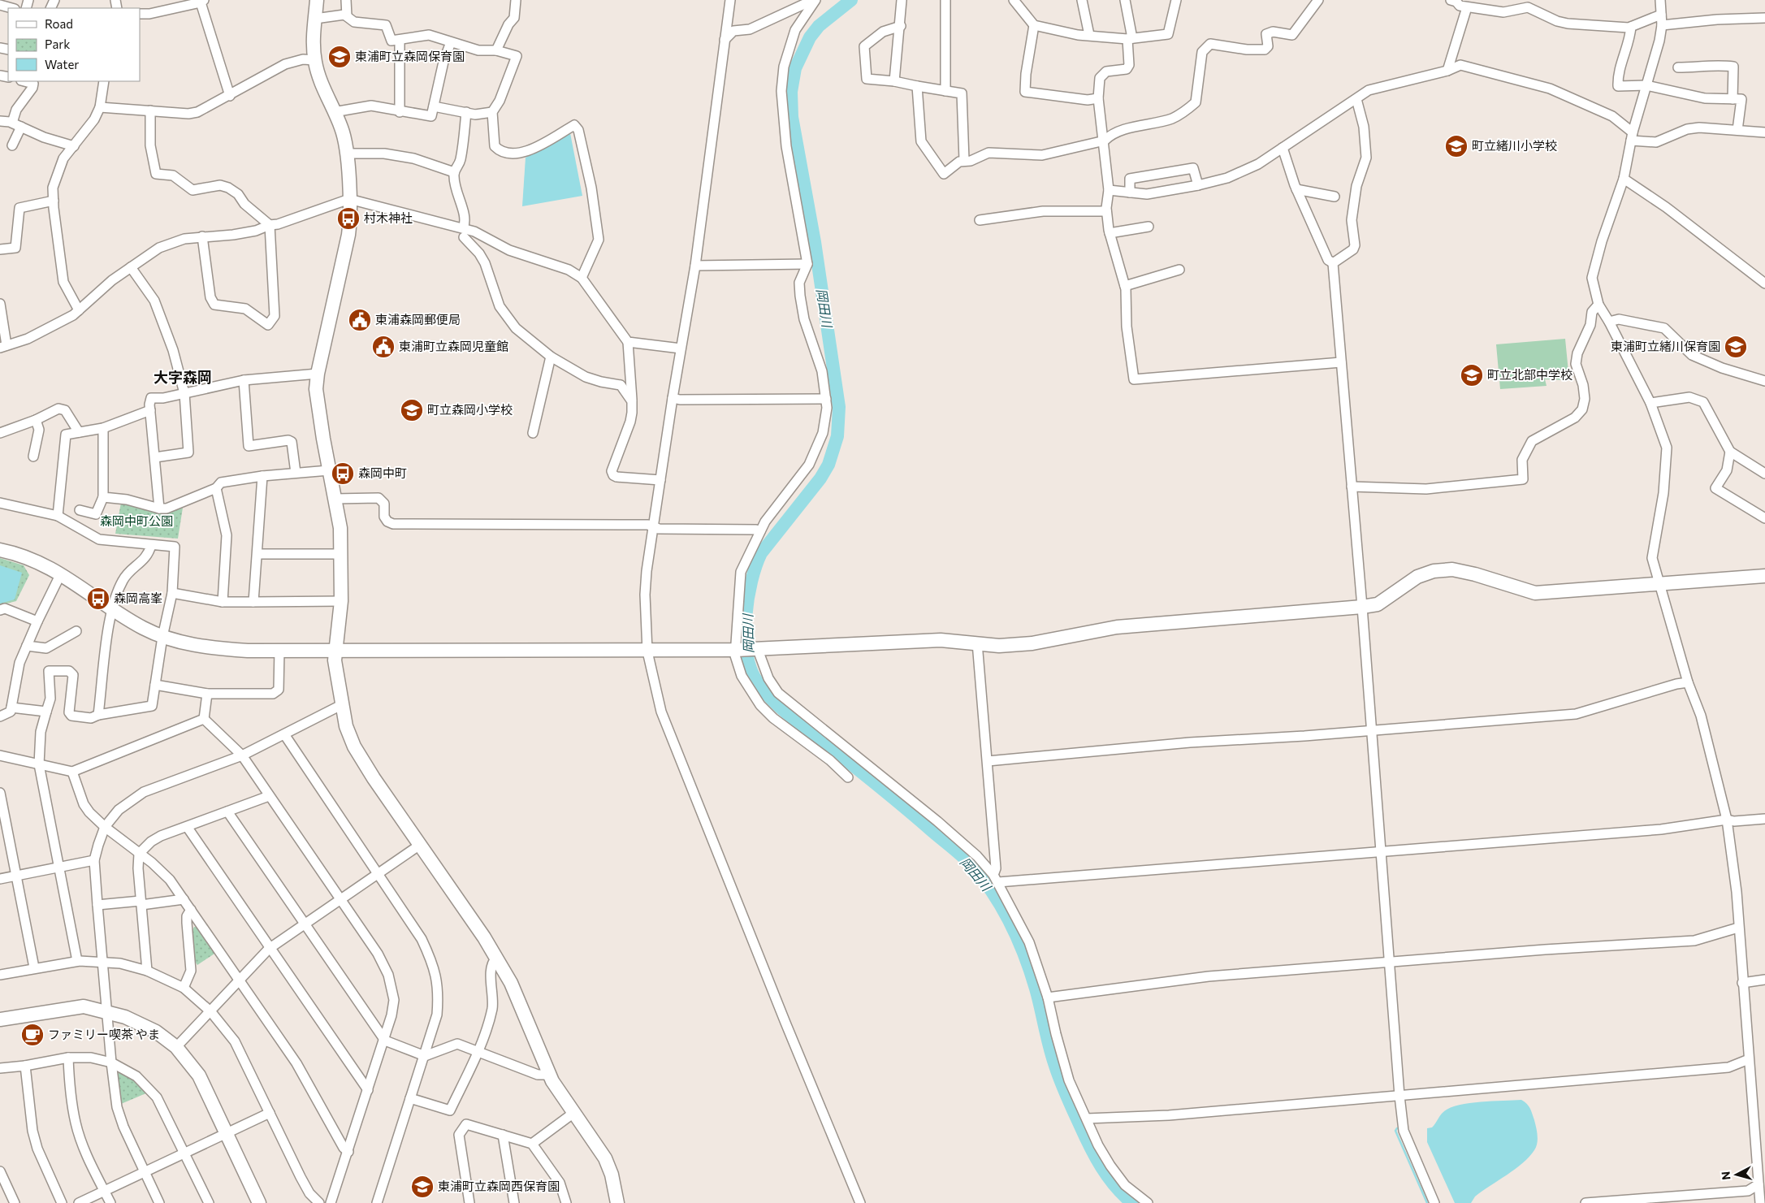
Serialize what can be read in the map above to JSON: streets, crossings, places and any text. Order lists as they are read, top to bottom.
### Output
{
  "districts": ["大字森岡"],
  "water": ["岡田川"],
  "parks": ["森岡中町公園"],
  "places": {
    "school or university": [
      "東浦町立森岡保育園",
      "町立緒川小学校",
      "東浦町立緒川保育園",
      "町立北部中学校",
      "町立森岡小学校",
      "東浦町立森岡西保育園"
    ],
    "bus stop": ["村木神社", "森岡中町", "森岡高峯"],
    "public building": ["東浦森岡郵便局", "東浦町立森岡児童館"],
    "cafe": ["ファミリー喫茶 やま"]
  },
  "legend": ["Road", "Park", "Water"],
  "north": "left"
}
